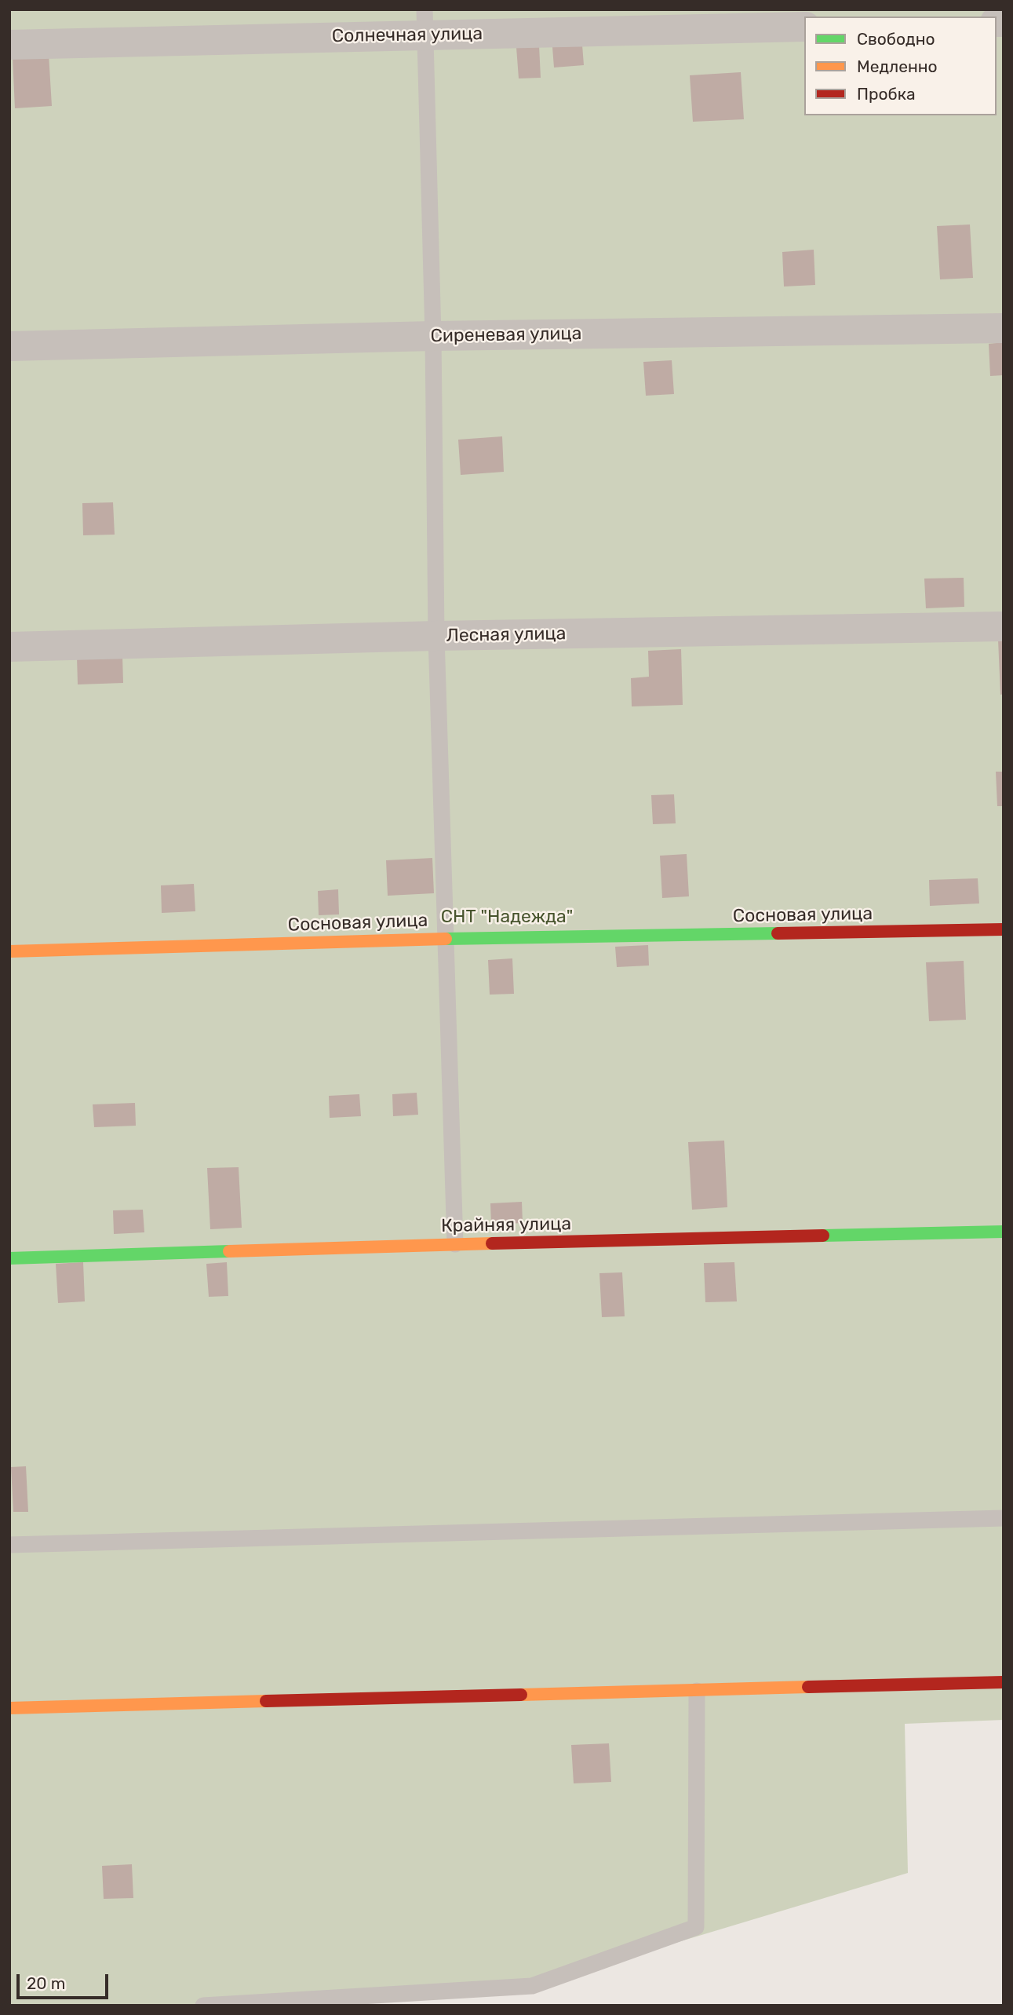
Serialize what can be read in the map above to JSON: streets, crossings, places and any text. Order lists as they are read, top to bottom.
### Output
{
  "streets": {
    "street": [
      "Солнечная улица",
      "Сиреневая улица",
      "Лесная улица",
      "Сосновая улица",
      "Крайняя улица"
    ]
  },
  "parks": ["СНТ \"Надежда\""],
  "legend": ["Свободно", "Медленно", "Пробка"],
  "scale_bar": "20 m"
}
